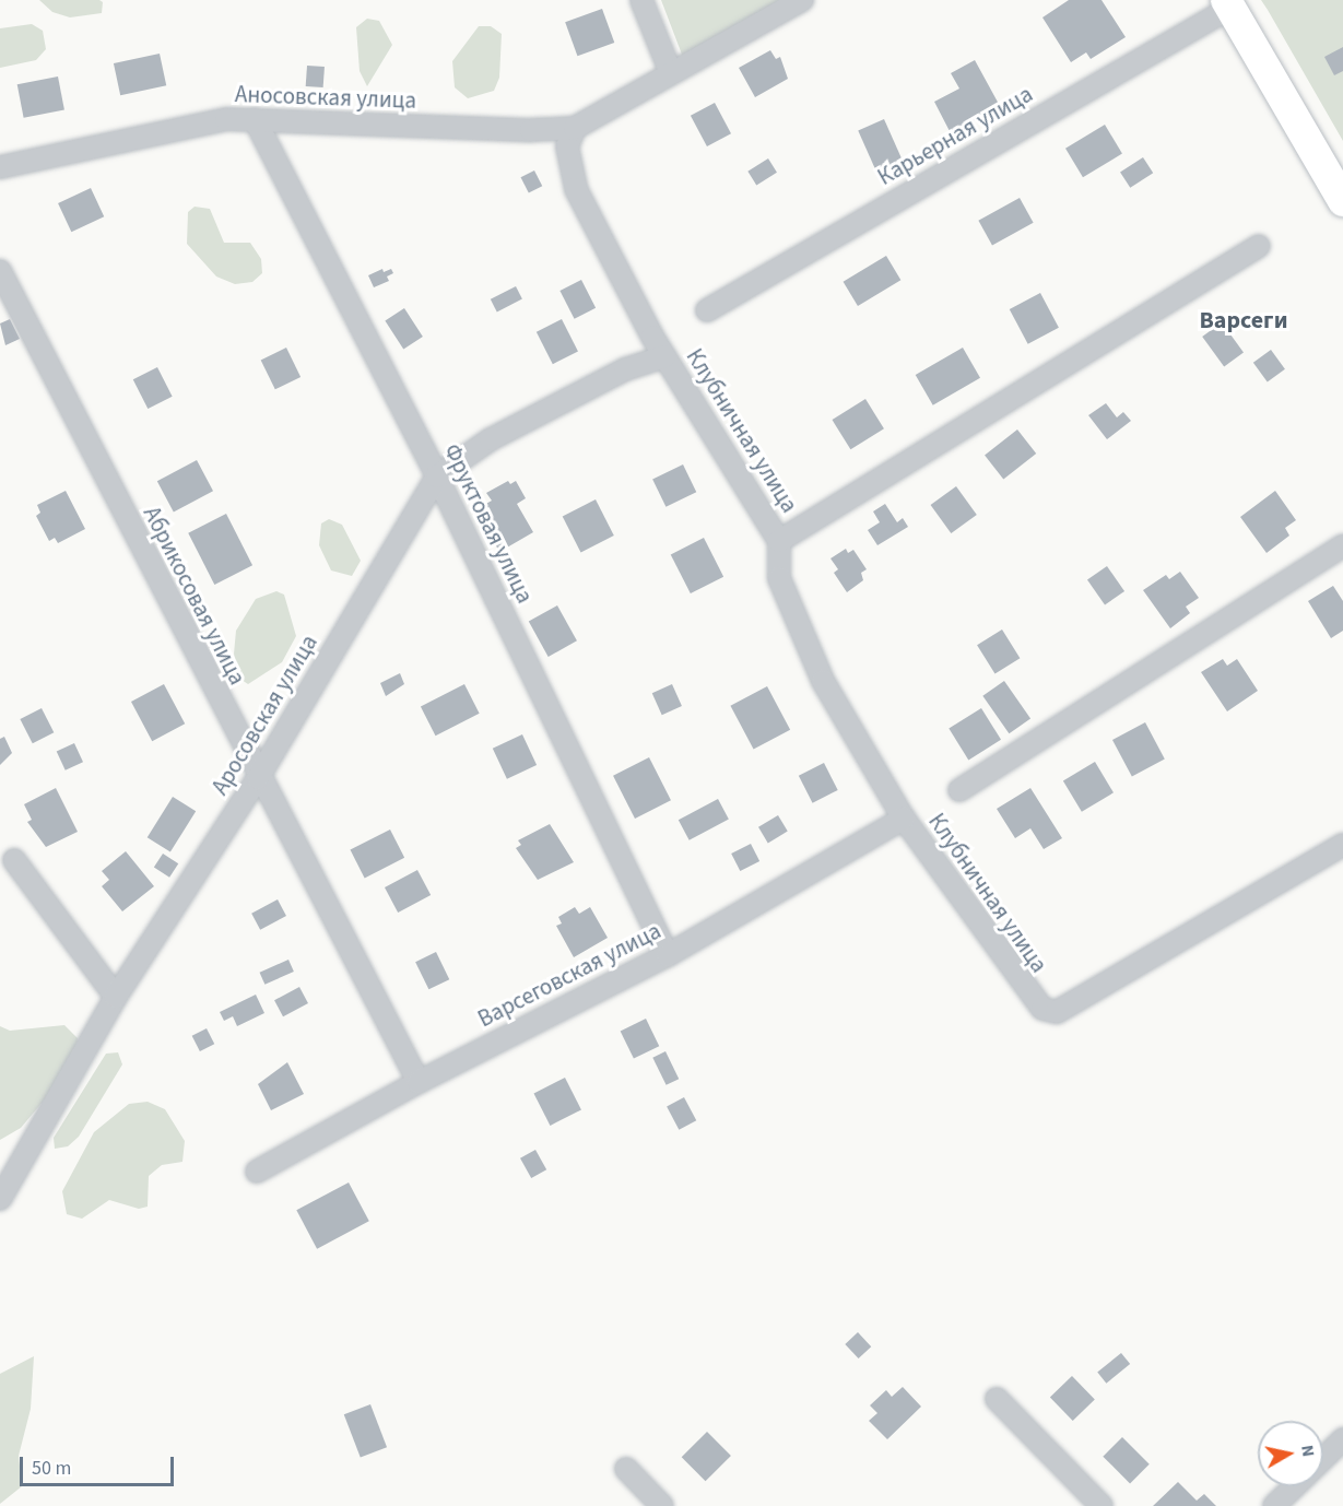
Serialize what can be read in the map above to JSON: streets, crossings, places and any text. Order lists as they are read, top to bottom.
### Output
{
  "streets": {
    "street": [
      "Аносовская улица",
      "Карьерная улица",
      "Клубничная улица",
      "Фруктовая улица",
      "Абрикосовая улица",
      "Аросовская улица",
      "Варсеговская улица"
    ]
  },
  "crossings": [
    ["Аносовская улица", "Клубничная улица"],
    ["Аносовская улица", "Фруктовая улица"],
    ["Клубничная улица", "Аросовская улица"],
    ["Клубничная улица", "Варсеговская улица"],
    ["Фруктовая улица", "Аросовская улица"],
    ["Фруктовая улица", "Варсеговская улица"],
    ["Абрикосовая улица", "Аросовская улица"],
    ["Абрикосовая улица", "Варсеговская улица"]
  ],
  "districts": ["Варсеги"],
  "scale_bar": "50 m",
  "north": "right"
}
